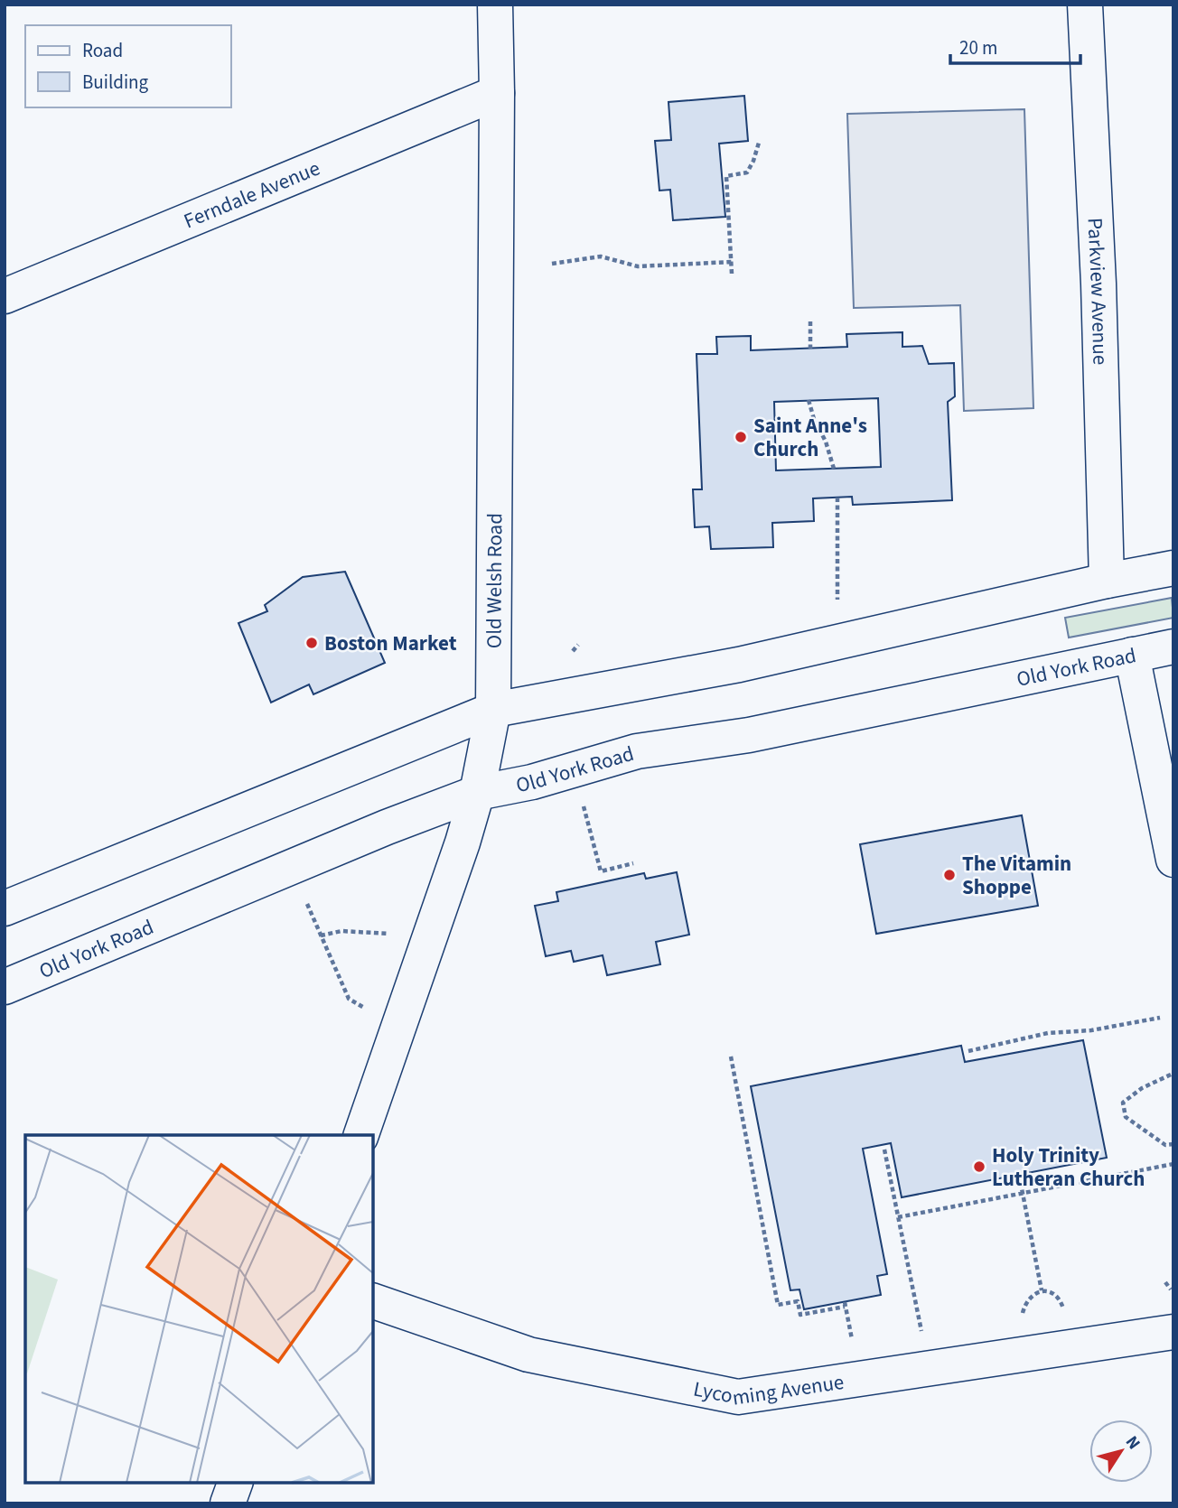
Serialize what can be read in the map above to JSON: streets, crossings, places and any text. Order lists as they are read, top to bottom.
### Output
{
  "streets": {
    "main road": [
      "Ferndale Avenue",
      "Parkview Avenue",
      "Old Welsh Road",
      "Old York Road",
      "Lycoming Avenue"
    ]
  },
  "crossings": [
    ["Ferndale Avenue", "Old Welsh Road"],
    ["Old Welsh Road", "Old York Road"]
  ],
  "places": [
    "Saint Anne's Church",
    "Boston Market",
    "The Vitamin Shoppe",
    "Holy Trinity Lutheran Church"
  ],
  "legend": ["Road", "Building"],
  "scale_bar": "20 m",
  "north": "top right"
}
